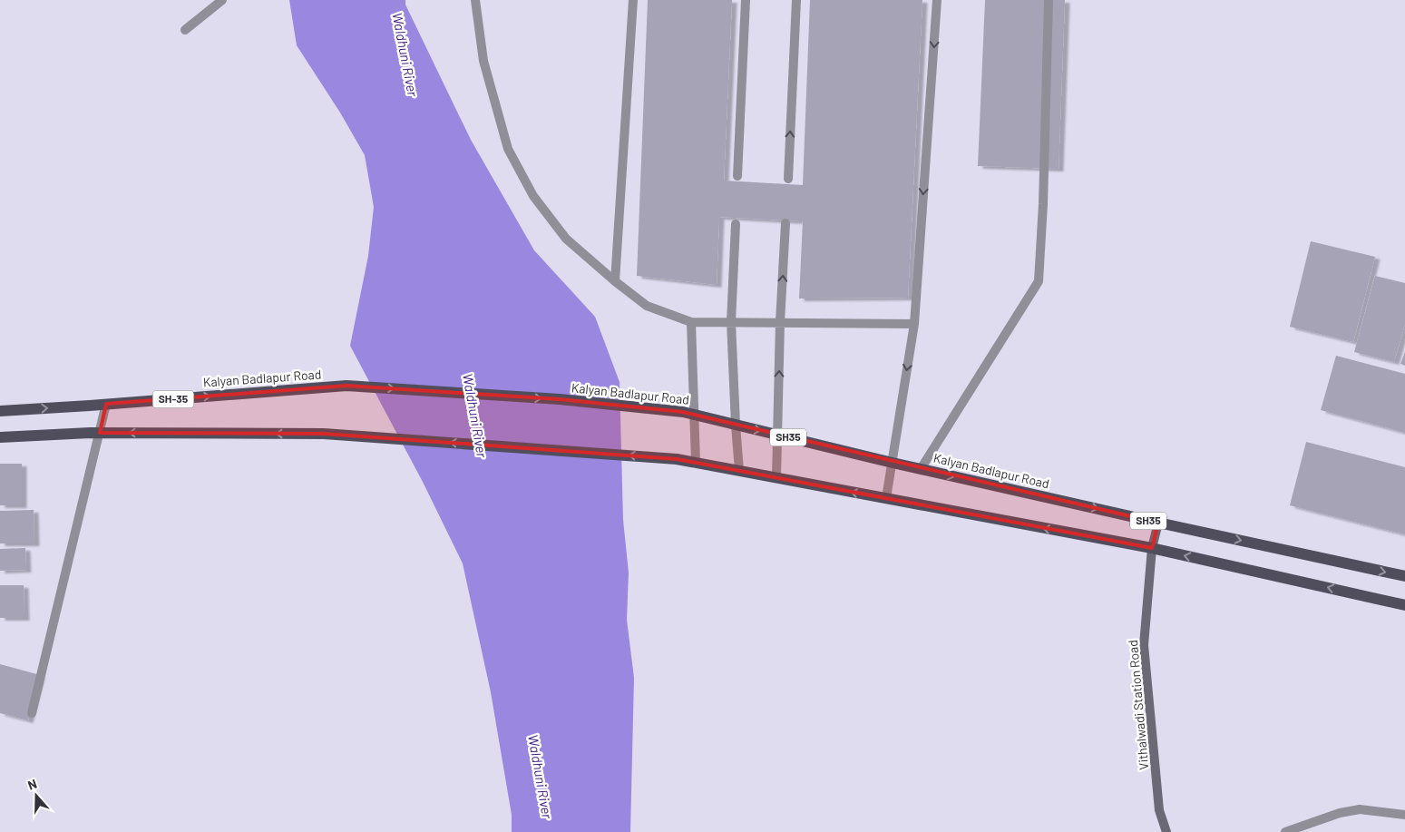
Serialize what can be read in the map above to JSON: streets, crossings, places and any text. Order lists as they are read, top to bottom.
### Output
{
  "streets": {
    "main road": ["Kalyan Badlapur Road", "SH-35", "SH35"],
    "street": ["Vithalwadi Station Road"]
  },
  "crossings": [
    ["Kalyan Badlapur Road", "Vithalwadi Station Road"],
    ["SH35", "Vithalwadi Station Road"]
  ],
  "water": ["Waldhuni River"],
  "north": "top"
}
